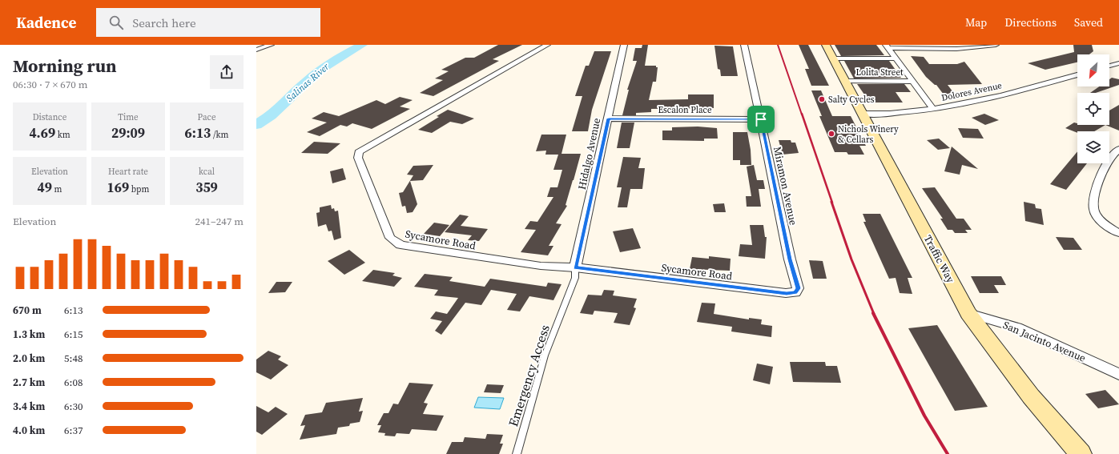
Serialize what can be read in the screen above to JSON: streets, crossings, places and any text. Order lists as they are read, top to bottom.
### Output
{
  "streets": {
    "street": [
      "Lolita Street",
      "Dolores Avenue",
      "Escalon Place",
      "Hidalgo Avenue",
      "Miramon Avenue",
      "Sycamore Road",
      "Traffic Way",
      "San Jacinto Avenue"
    ],
    "lane": ["Emergency Access"]
  },
  "crossings": [
    ["Lolita Street", "Traffic Way"],
    ["Dolores Avenue", "Traffic Way"],
    ["Escalon Place", "Hidalgo Avenue"],
    ["Escalon Place", "Miramon Avenue"],
    ["Hidalgo Avenue", "Sycamore Road"],
    ["Hidalgo Avenue", "Emergency Access"],
    ["Miramon Avenue", "Sycamore Road"],
    ["Sycamore Road", "Emergency Access"],
    ["Traffic Way", "San Jacinto Avenue"]
  ],
  "water": ["Salinas River"],
  "places": ["Salty Cycles", "Nichols Winery & Cellars"],
  "north": "bottom left",
  "page": {
    "header": "Kadence",
    "search": "Search here",
    "nav": ["Map", "Directions", "Saved"],
    "heading": ["Morning run", "06:30 · 7 × 670 m"],
    "stats": [
      ["Distance", "4.69 km"],
      ["Time", "29:09"],
      ["Pace", "6:13 /km"],
      ["Elevation", "49 m"],
      ["Heart rate", "169 bpm"],
      ["kcal", "359"]
    ],
    "chart": ["Elevation", "241–247 m"],
    "list": [
      {
        "name": "670 m",
        "note": "6:13"
      },
      {
        "name": "1.3 km",
        "note": "6:15"
      },
      {
        "name": "2.0 km",
        "note": "5:48"
      },
      {
        "name": "2.7 km",
        "note": "6:08"
      },
      {
        "name": "3.4 km",
        "note": "6:30"
      },
      {
        "name": "4.0 km",
        "note": "6:37"
      }
    ]
  }
}
